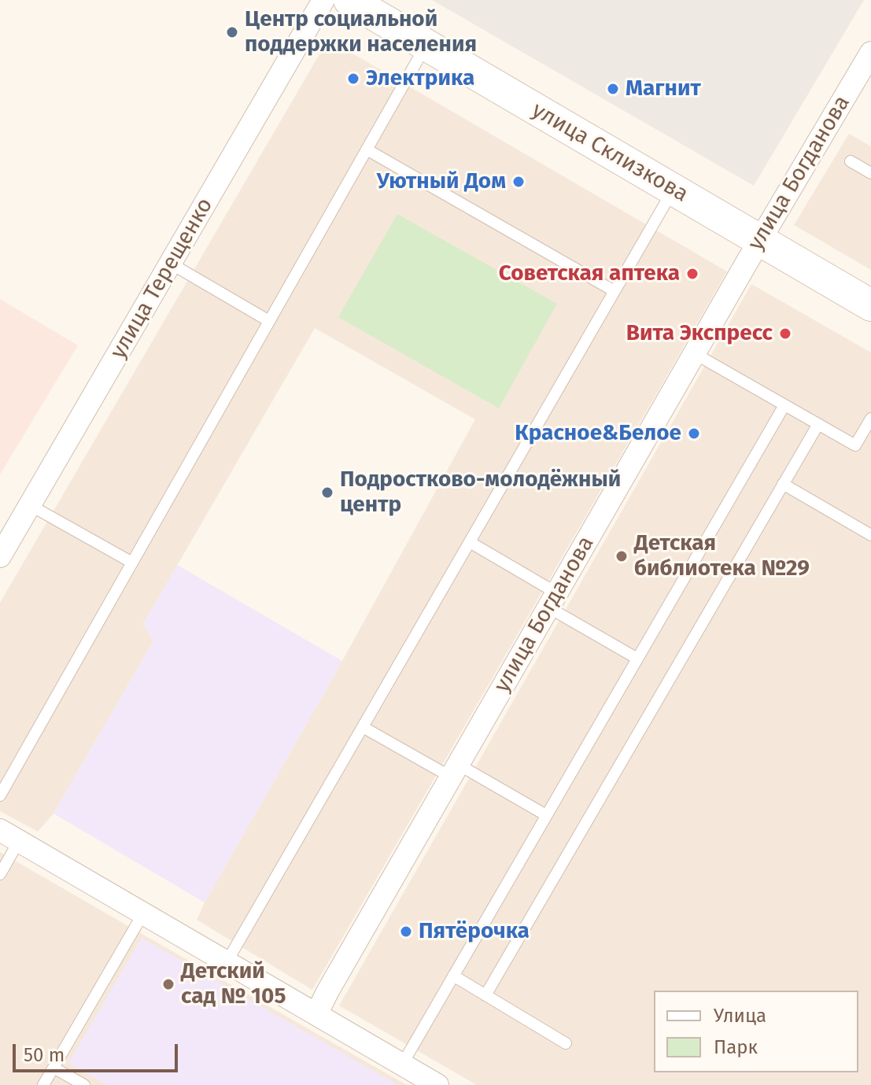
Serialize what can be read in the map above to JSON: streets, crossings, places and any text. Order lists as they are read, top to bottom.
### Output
{
  "streets": {
    "street": ["улица Склизкова", "улица Богданова", "улица Терещенко"]
  },
  "crossings": [
    ["улица Склизкова", "улица Богданова"]
  ],
  "places": [
    "Центр социальной поддержки населения",
    "Электрика",
    "Магнит",
    "Уютный Дом",
    "Советская аптека",
    "Вита Экспресс",
    "Красное&Белое",
    "Подростково-молодёжный центр",
    "Детская библиотека №29",
    "Пятёрочка",
    "Детский сад № 105"
  ],
  "legend": ["Улица", "Парк"],
  "scale_bar": "50 m"
}
